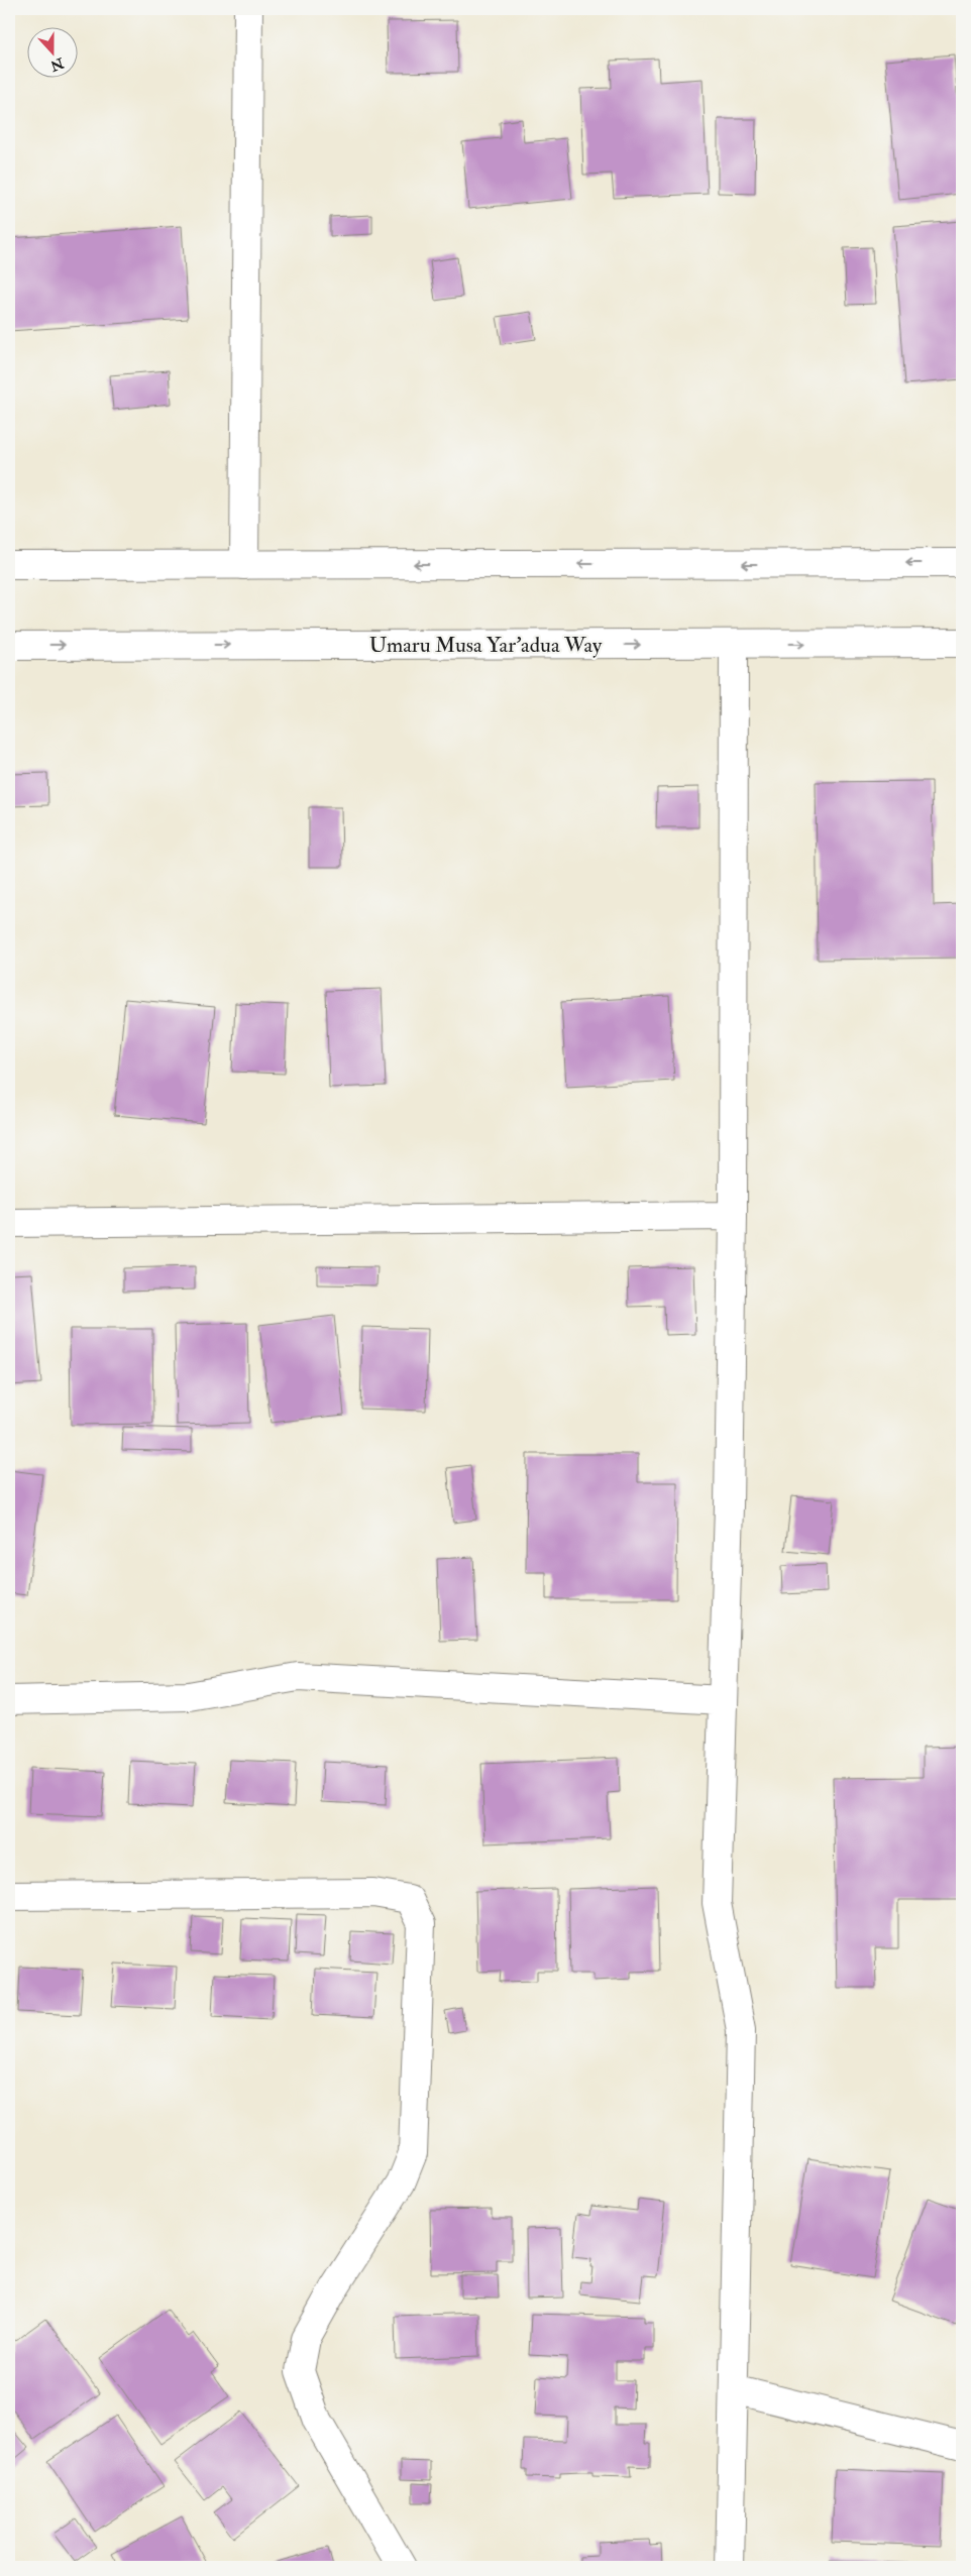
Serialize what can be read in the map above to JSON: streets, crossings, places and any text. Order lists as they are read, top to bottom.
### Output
{
  "streets": {
    "street": ["Umaru Musa Yar'adua Way"]
  },
  "north": "bottom"
}
